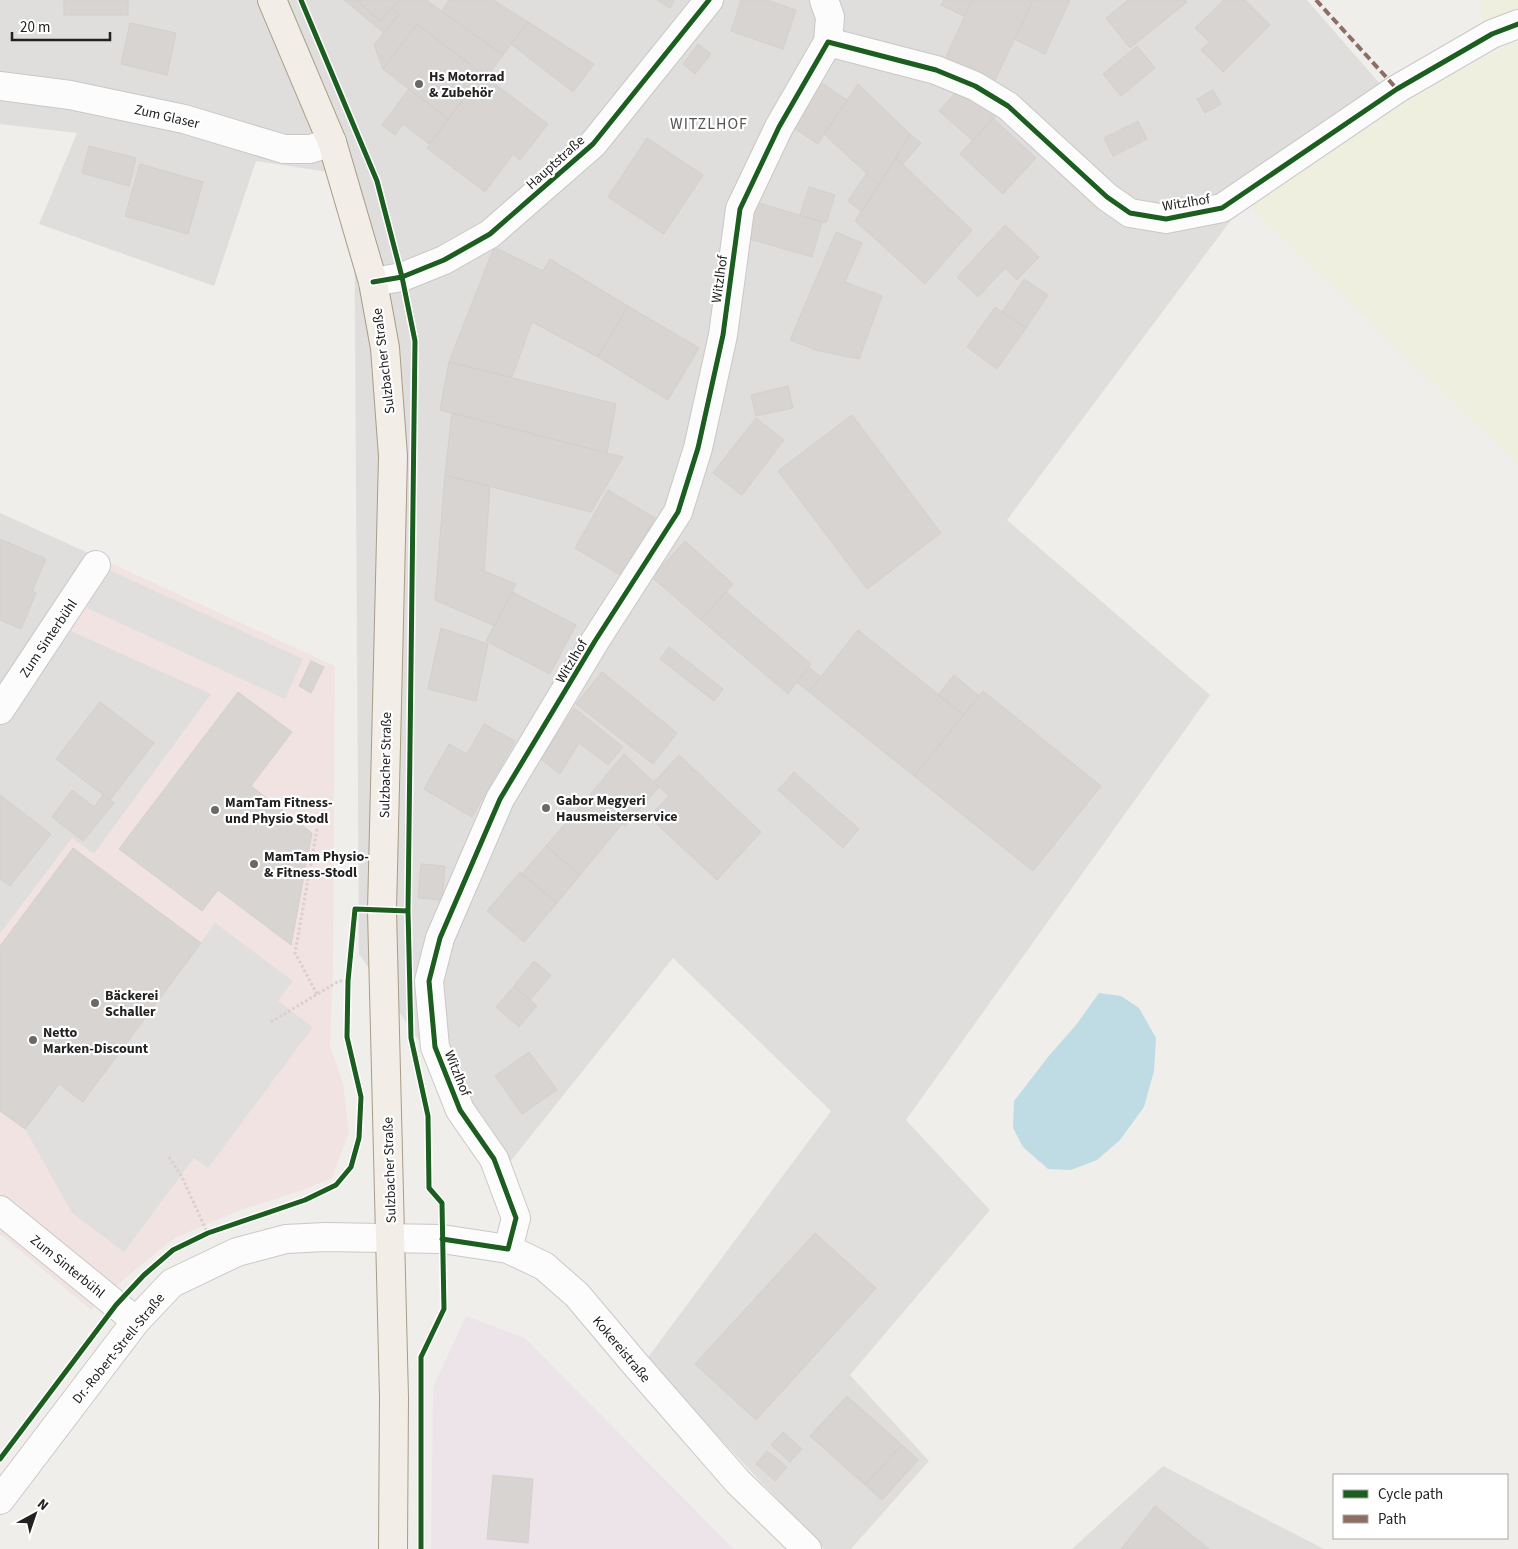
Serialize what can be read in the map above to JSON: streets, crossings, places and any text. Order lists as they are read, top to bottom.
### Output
{
  "streets": {
    "main road": ["Sulzbacher Straße"],
    "street": [
      "Zum Glaser",
      "Hauptstraße",
      "Witzlhof",
      "Zum Sinterbühl",
      "Dr.-Robert-Strell-Straße",
      "Kokereistraße"
    ]
  },
  "crossings": [
    ["Zum Glaser", "Sulzbacher Straße"],
    ["Hauptstraße", "Sulzbacher Straße"],
    ["Witzlhof", "Kokereistraße"],
    ["Sulzbacher Straße", "Dr.-Robert-Strell-Straße"],
    ["Sulzbacher Straße", "Kokereistraße"],
    ["Zum Sinterbühl", "Dr.-Robert-Strell-Straße"],
    ["Dr.-Robert-Strell-Straße", "Kokereistraße"]
  ],
  "districts": ["WITZLHOF"],
  "places": [
    "Hs Motorrad & Zubehör",
    "Gabor Megyeri Hausmeisterservice",
    "MamTam Fitness- und Physio Stodl",
    "MamTam Physio- & Fitness-Stodl",
    "Bäckerei Schaller",
    "Netto Marken-Discount"
  ],
  "legend": ["Cycle path", "Path"],
  "scale_bar": "20 m",
  "north": "top right"
}
